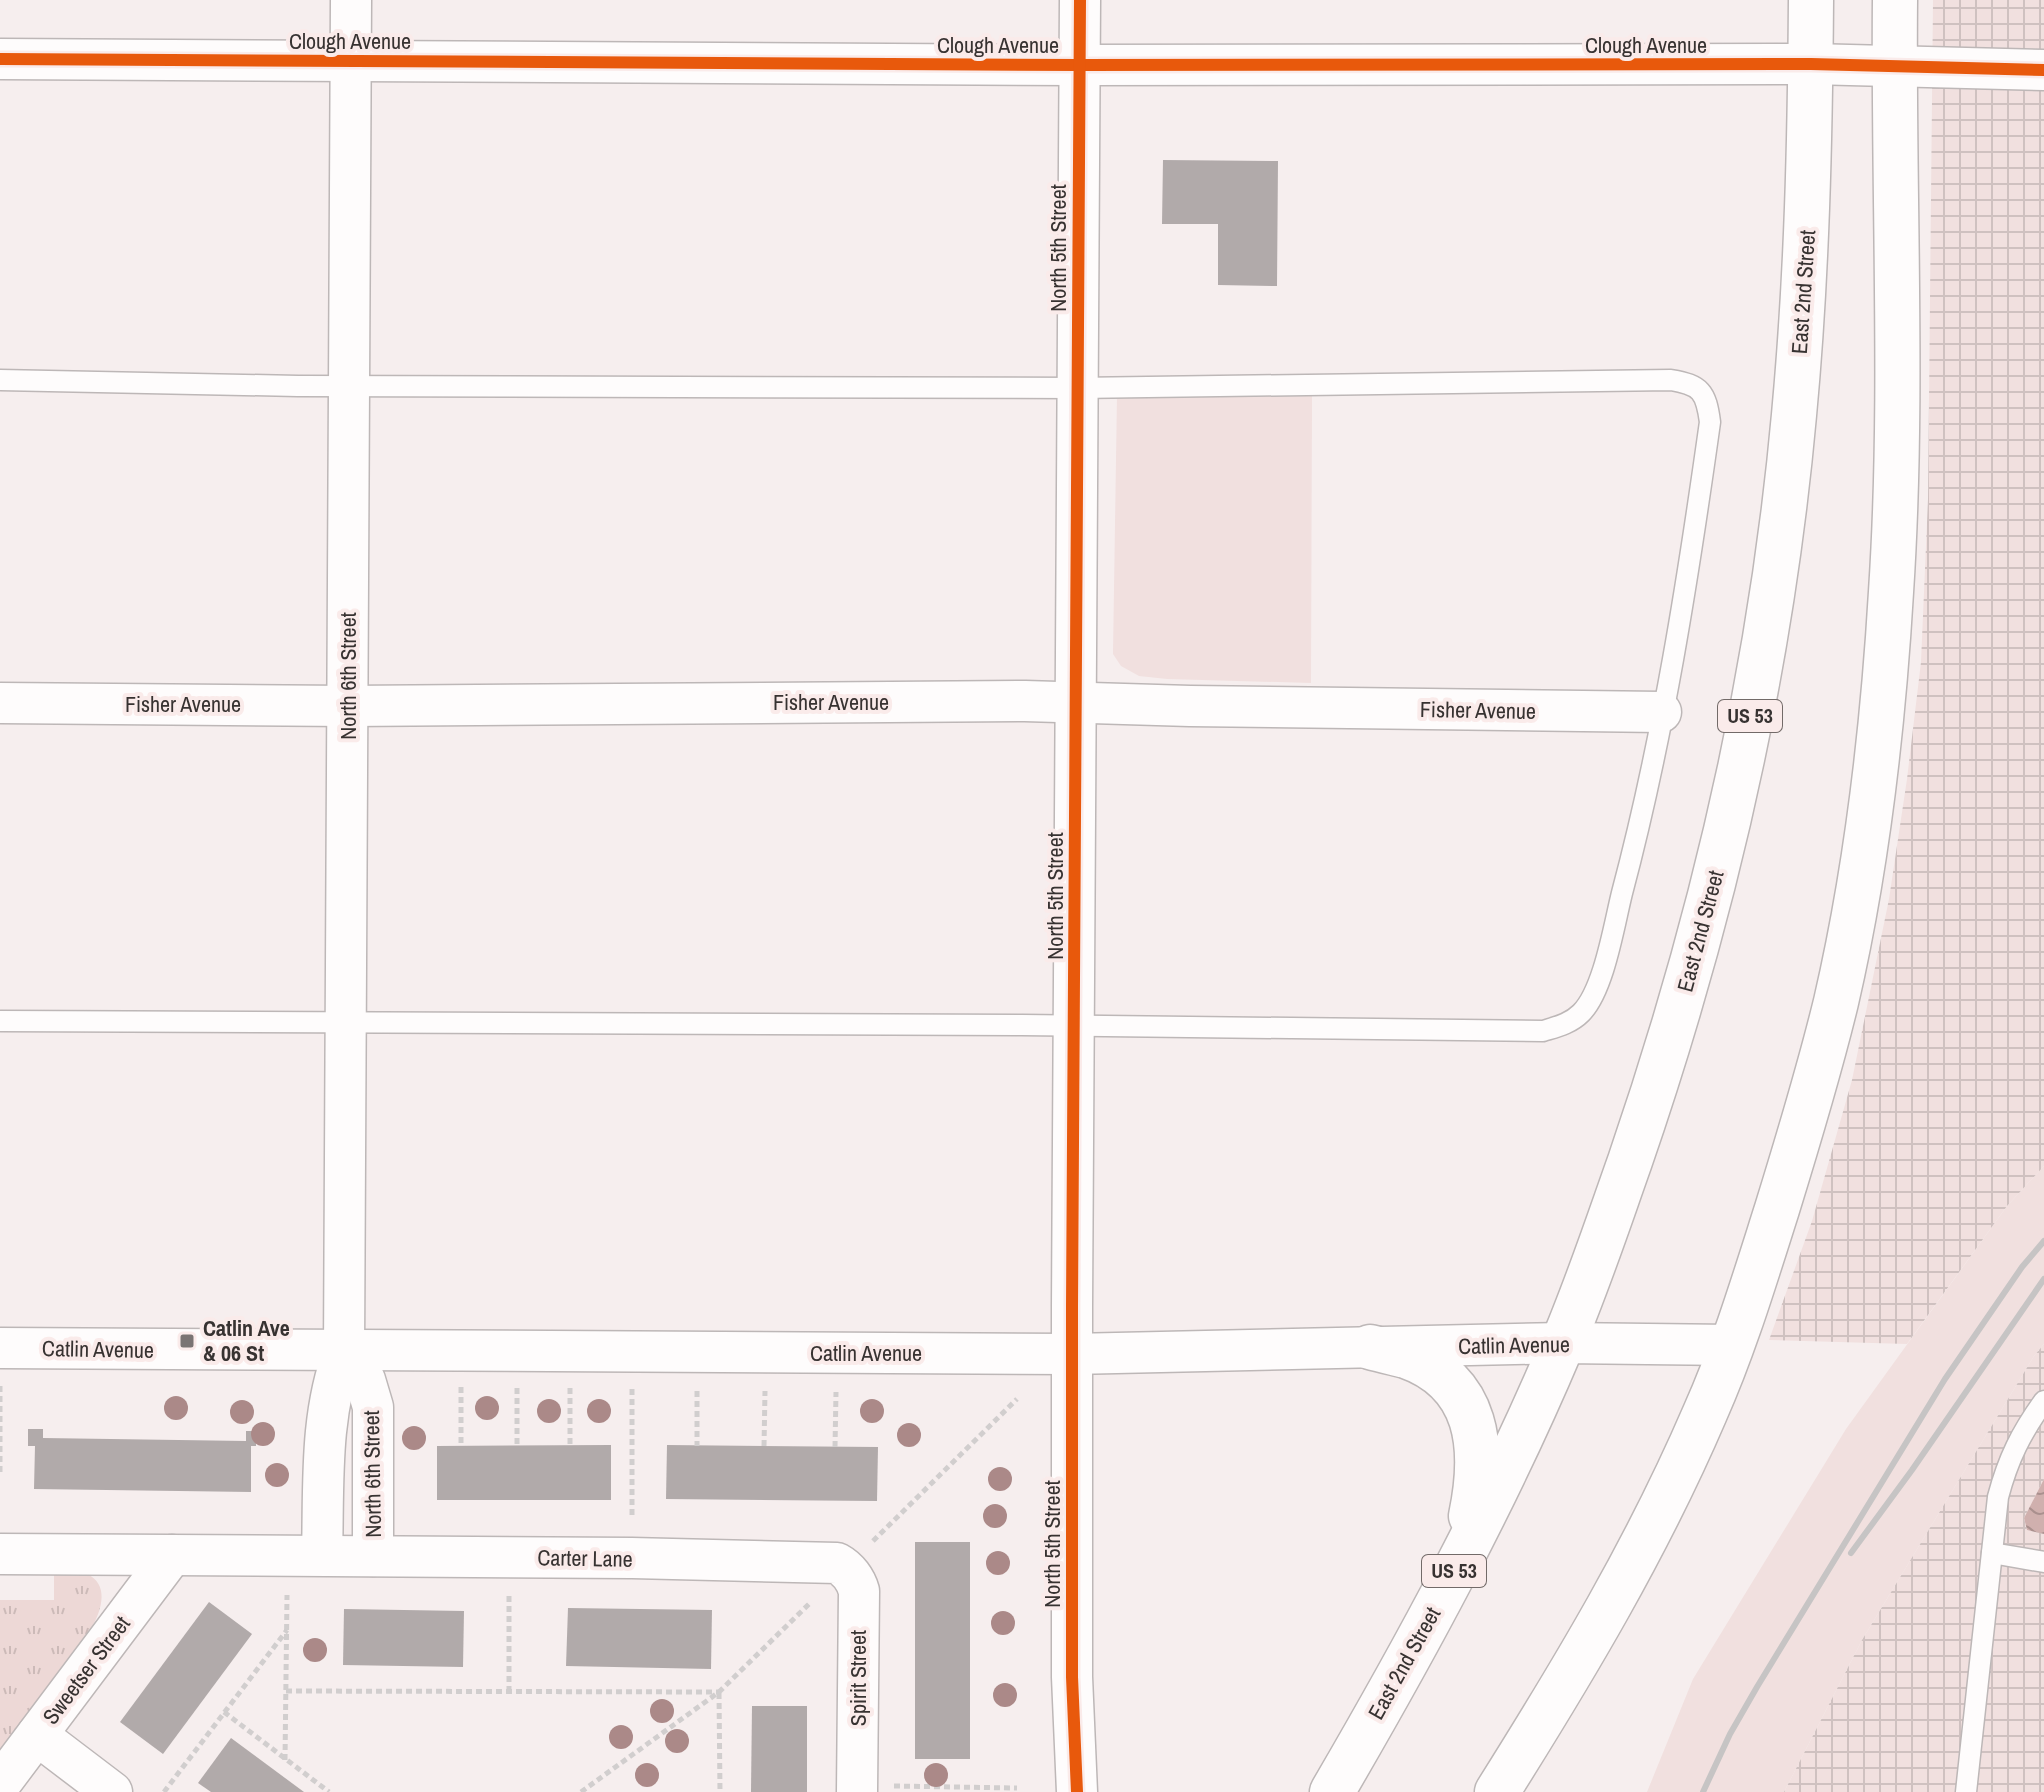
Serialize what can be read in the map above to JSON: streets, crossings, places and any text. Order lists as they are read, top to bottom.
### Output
{
  "streets": {
    "highway": ["East 2nd Street", "US 53"],
    "street": [
      "Clough Avenue",
      "North 5th Street",
      "North 6th Street",
      "Fisher Avenue",
      "Catlin Avenue",
      "Carter Lane",
      "Sweetser Street",
      "Spirit Street"
    ]
  },
  "crossings": [
    ["Clough Avenue", "North 5th Street"],
    ["Clough Avenue", "East 2nd Street"],
    ["Clough Avenue", "North 6th Street"],
    ["North 5th Street", "Fisher Avenue"],
    ["North 5th Street", "Catlin Avenue"],
    ["East 2nd Street", "Catlin Avenue"],
    ["North 6th Street", "Fisher Avenue"],
    ["North 6th Street", "Catlin Avenue"],
    ["North 6th Street", "Carter Lane"],
    ["Carter Lane", "Spirit Street"]
  ],
  "places": {
    "transit": ["Catlin Ave & 06 St"]
  }
}
